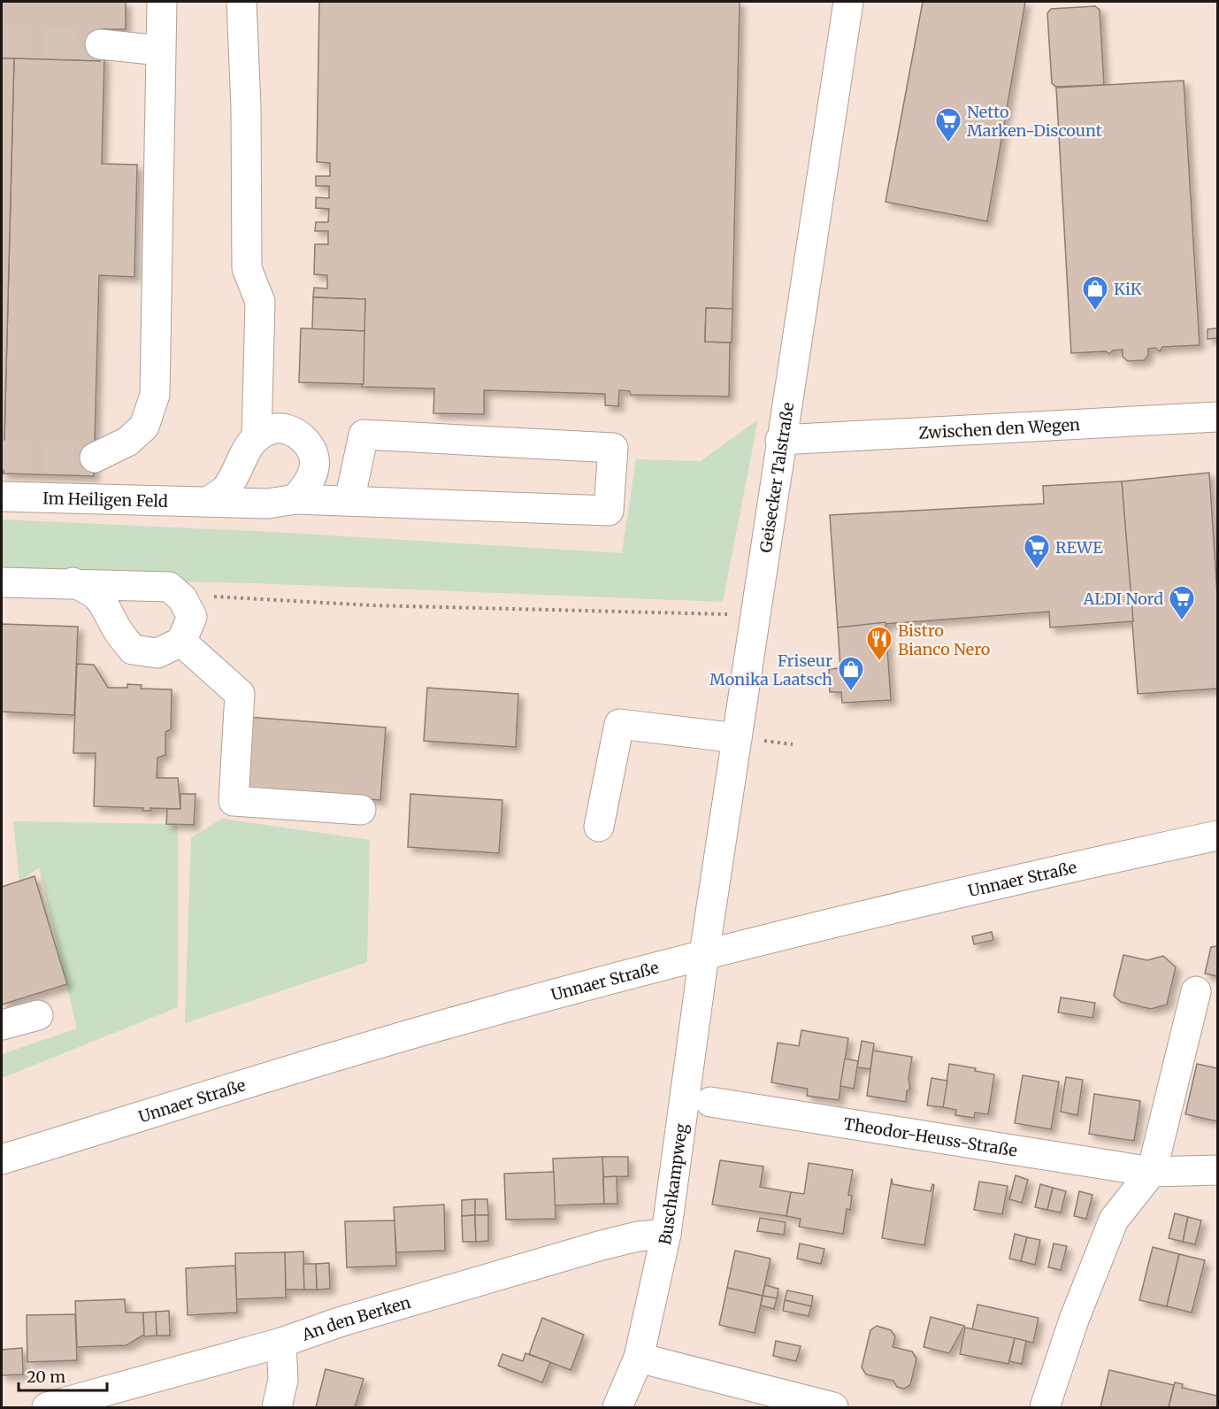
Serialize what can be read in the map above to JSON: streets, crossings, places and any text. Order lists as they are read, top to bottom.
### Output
{
  "streets": {
    "street": [
      "Zwischen den Wegen",
      "Geisecker Talstraße",
      "Im Heiligen Feld",
      "Unnaer Straße",
      "Theodor-Heuss-Straße",
      "Buschkampweg",
      "An den Berken"
    ]
  },
  "crossings": [
    ["Zwischen den Wegen", "Geisecker Talstraße"],
    ["Geisecker Talstraße", "Unnaer Straße"],
    ["Geisecker Talstraße", "Buschkampweg"],
    ["Unnaer Straße", "Buschkampweg"],
    ["Buschkampweg", "An den Berken"]
  ],
  "places": {
    "supermarket": ["Netto Marken-Discount", "REWE", "ALDI Nord"],
    "shop": ["KiK", "Friseur Monika Laatsch"],
    "restaurant": ["Bistro Bianco Nero"]
  },
  "scale_bar": "20 m"
}
